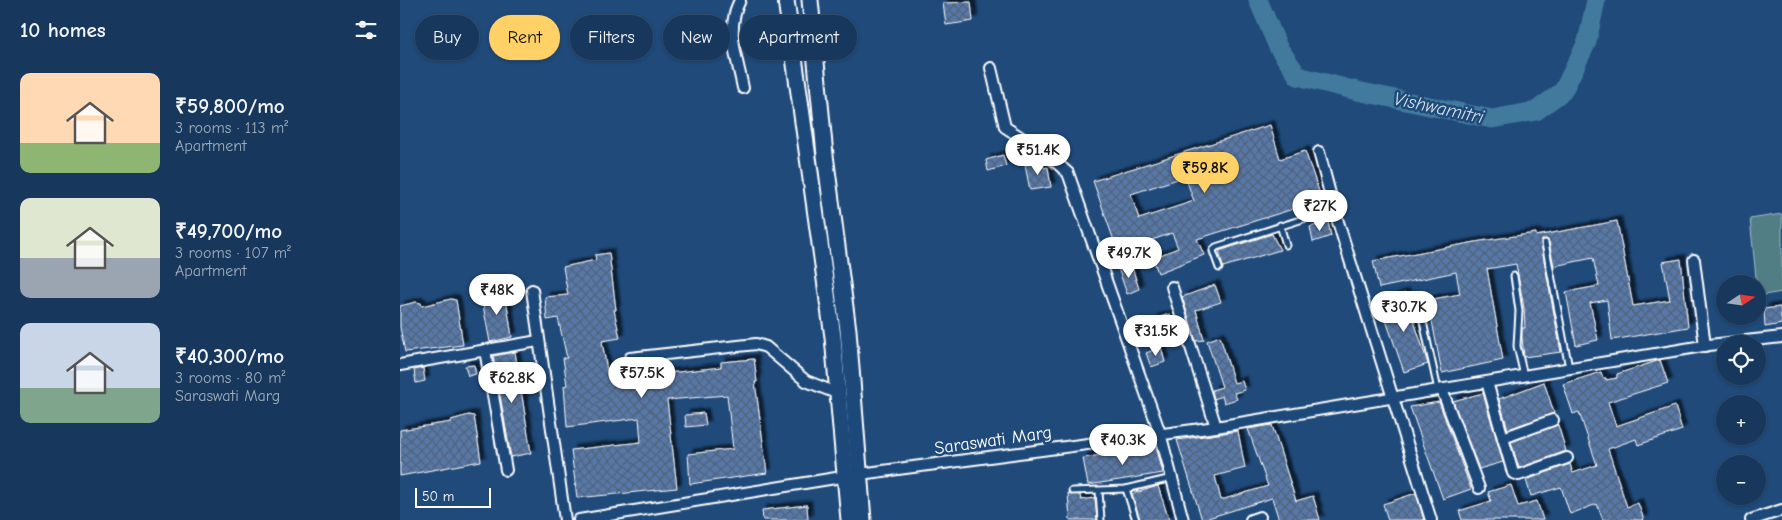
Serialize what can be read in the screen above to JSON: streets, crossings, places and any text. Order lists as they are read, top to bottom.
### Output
{
  "streets": {
    "street": ["Saraswati Marg"]
  },
  "water": ["Vishwamitri"],
  "scale_bar": "50 m",
  "north": "right",
  "page": {
    "heading": "10 homes",
    "chip": [
      "Buy",
      "Rent",
      "Filters",
      "New",
      "Apartment"
    ],
    "list": [
      {
        "name": "₹59,800/mo",
        "note": "3 rooms · 113 m² · Apartment"
      },
      {
        "name": "₹49,700/mo",
        "note": "3 rooms · 107 m² · Apartment"
      },
      {
        "name": "₹40,300/mo",
        "note": "3 rooms · 80 m² · Saraswati Marg"
      }
    ],
    "price": [
      "₹51.4K",
      "₹59.8K",
      "₹27K",
      "₹49.7K",
      "₹48K",
      "₹30.7K",
      "₹31.5K",
      "₹57.5K",
      "₹62.8K",
      "₹40.3K"
    ],
    "map_buttons": ["+", "−"],
    "scale": "50 m"
  }
}
